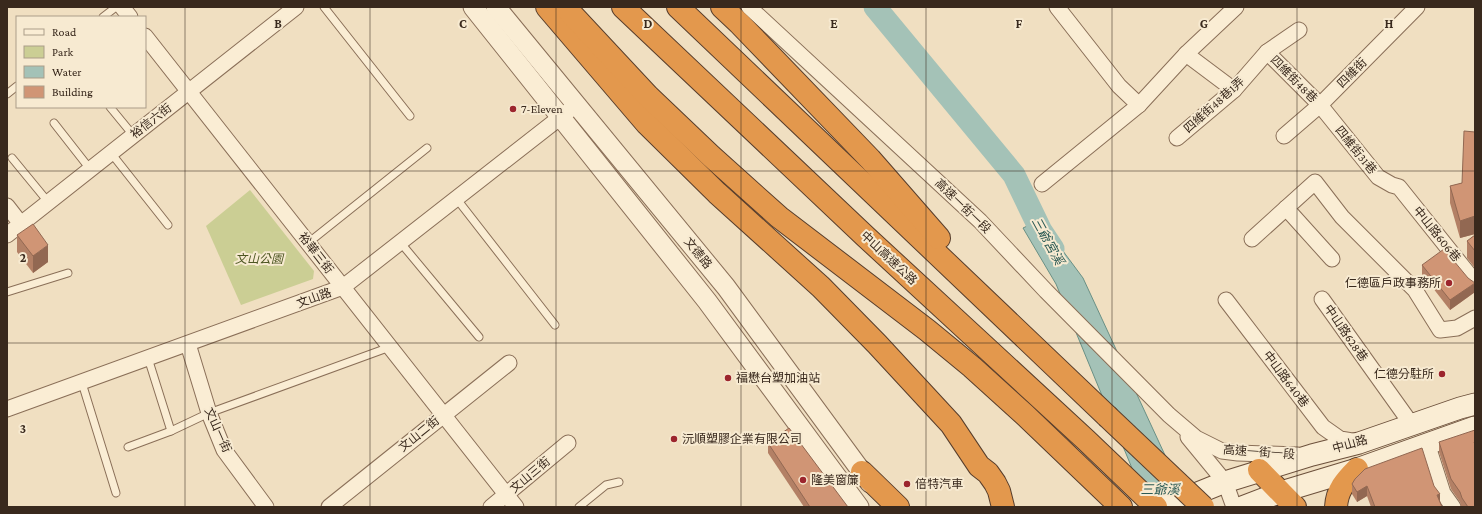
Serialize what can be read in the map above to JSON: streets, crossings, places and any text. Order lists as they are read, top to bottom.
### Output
{
  "streets": {
    "highway": ["中山高速公路"],
    "main road": ["中山路"],
    "street": [
      "四維街",
      "四維街48巷",
      "四維街48巷1弄",
      "裕信六街",
      "四維街31巷",
      "高速一街一段",
      "中山路606巷",
      "裕華三街",
      "文德路",
      "文山路",
      "中山路628巷",
      "中山路640巷",
      "文山一街",
      "文山二街",
      "文山三街"
    ]
  },
  "crossings": [
    ["四維街", "四維街48巷"],
    ["四維街", "四維街31巷"],
    ["四維街48巷", "四維街48巷1弄"],
    ["四維街48巷", "四維街31巷"],
    ["裕信六街", "裕華三街"],
    ["四維街31巷", "中山路606巷"],
    ["高速一街一段", "中山路"],
    ["裕華三街", "文山路"],
    ["裕華三街", "文山二街"],
    ["裕華三街", "文山三街"],
    ["文德路", "文山路"],
    ["文山路", "文山一街"],
    ["中山路628巷", "中山路"],
    ["中山路640巷", "中山路"]
  ],
  "water": ["三爺宮溪", "三爺溪"],
  "parks": ["文山公園"],
  "places": [
    "7-Eleven",
    "仁德區戶政事務所",
    "仁德分駐所",
    "福懋台塑加油站",
    "沅順塑膠企業有限公司",
    "隆美窗簾",
    "倍特汽車"
  ],
  "legend": [
    "Road",
    "Park",
    "Water",
    "Building"
  ],
  "grid": {
    "columns": [
      "B",
      "C",
      "D",
      "E",
      "F",
      "G",
      "H"
    ],
    "rows": ["2", "3"]
  }
}
